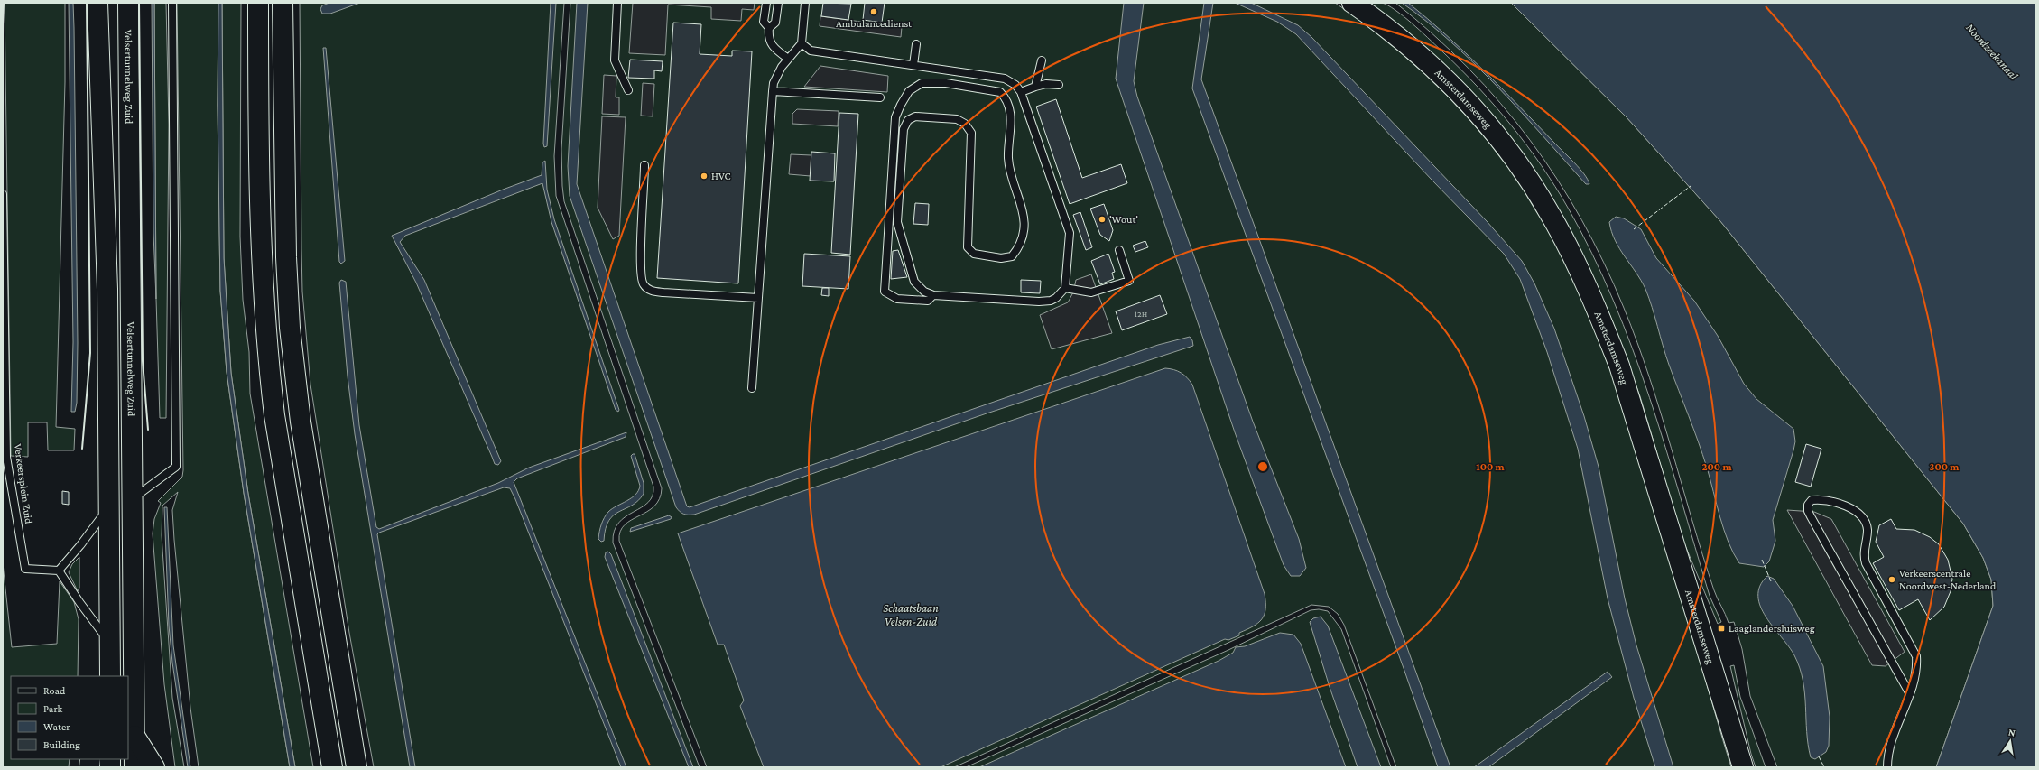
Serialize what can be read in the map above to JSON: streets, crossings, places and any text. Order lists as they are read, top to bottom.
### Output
{
  "streets": {
    "main road": ["Velsertunnelweg Zuid", "Amsterdamseweg"],
    "lane": ["Verkeersplein Zuid"]
  },
  "water": ["Noordzeekanaal", "Schaatsbaan Velsen-Zuid"],
  "places": {
    "other": [
      "Ambulancedienst",
      "HVC",
      "'Wout'",
      "Verkeerscentrale Noordwest-Nederland"
    ],
    "transit": ["Laaglandersluisweg"]
  },
  "house_numbers": ["12H"],
  "legend": [
    "Road",
    "Park",
    "Water",
    "Building"
  ],
  "north": "top",
  "rings": ["100 m", "200 m", "300 m"]
}
